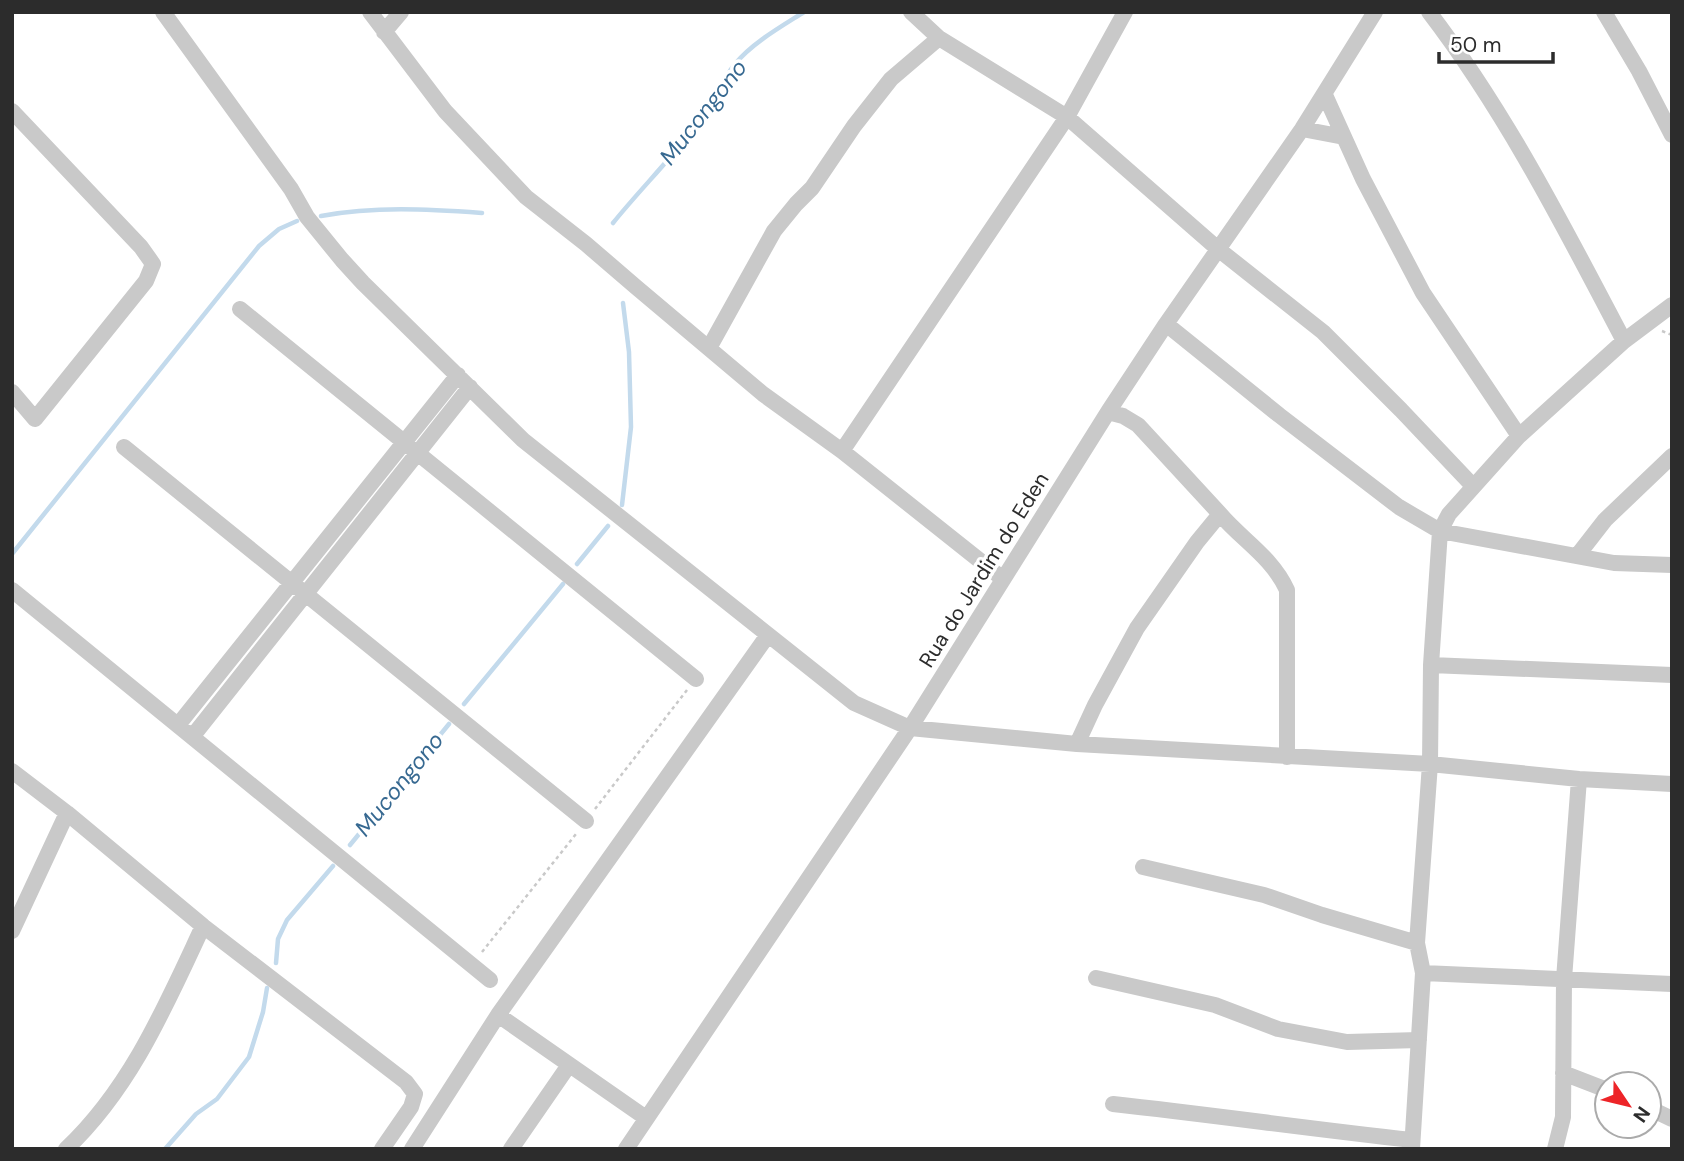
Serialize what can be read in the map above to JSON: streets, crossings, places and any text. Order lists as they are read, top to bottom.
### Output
{
  "streets": {
    "street": ["Rua do Jardim do Eden"]
  },
  "water": ["Mucongono"],
  "scale_bar": "50 m",
  "north": "bottom right"
}
